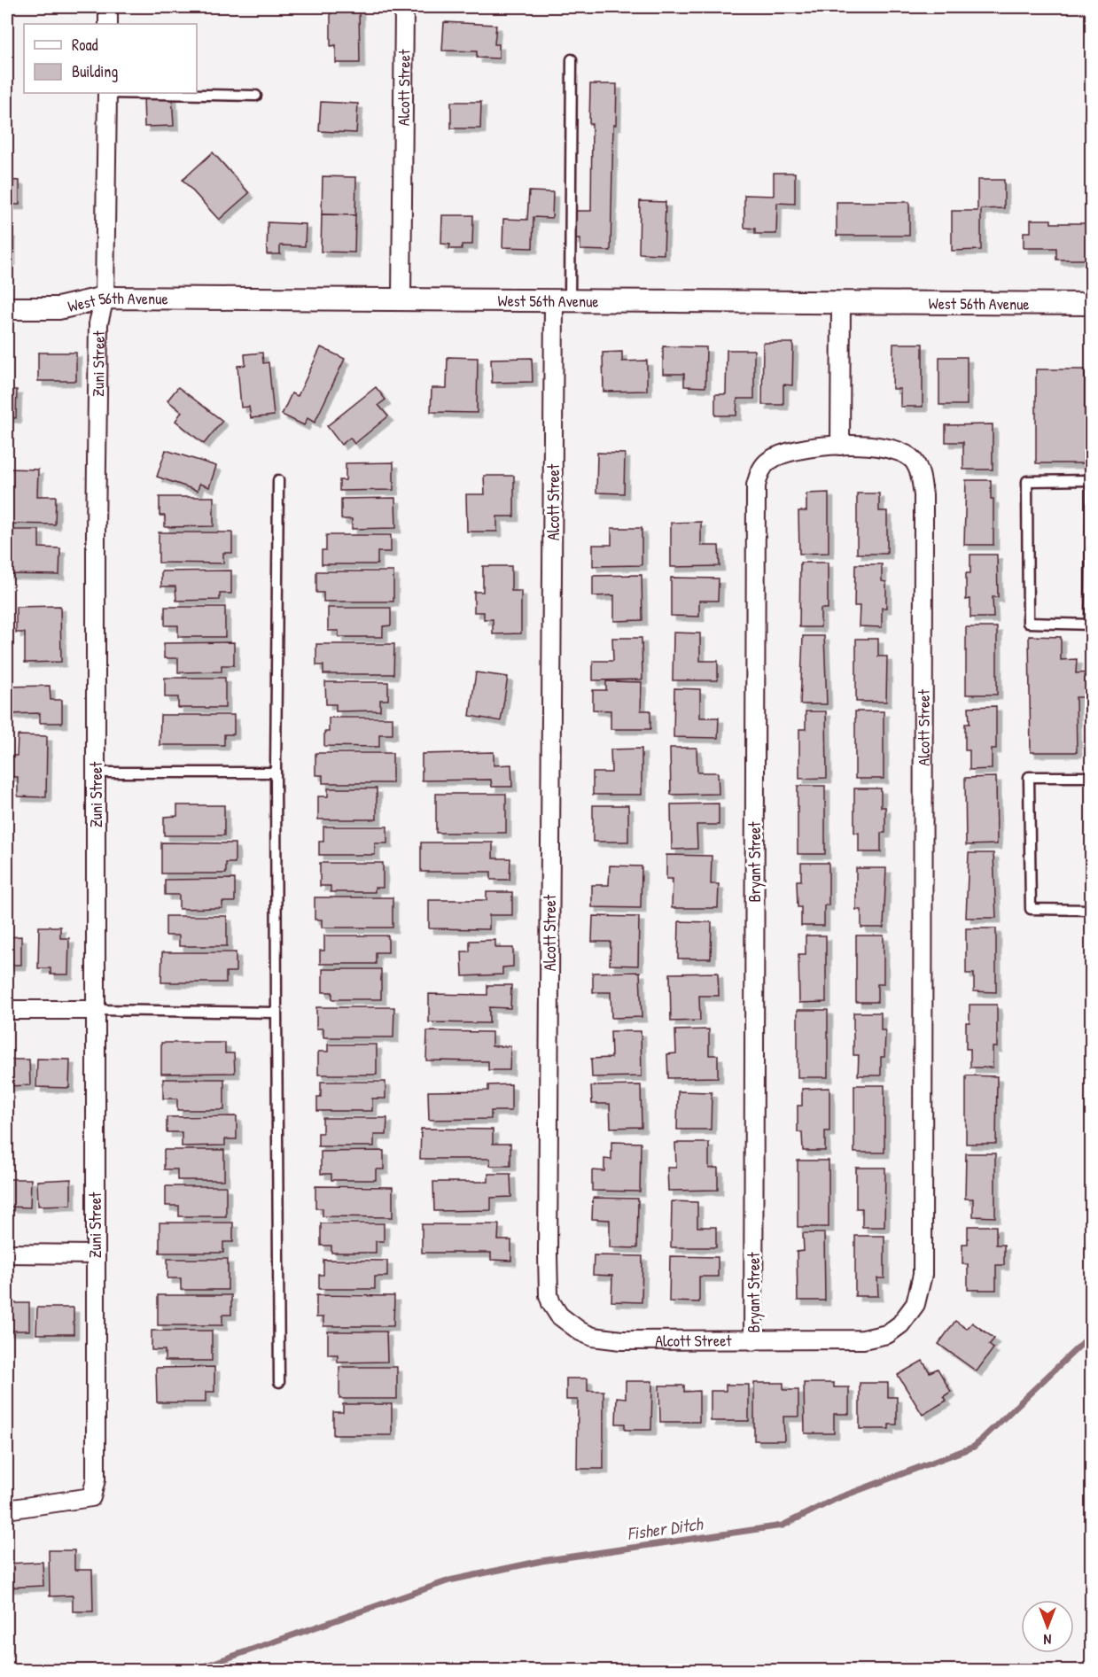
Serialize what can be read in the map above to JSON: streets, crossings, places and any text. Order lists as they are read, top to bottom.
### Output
{
  "streets": {
    "street": [
      "Alcott Street",
      "West 56th Avenue",
      "Zuni Street",
      "Bryant Street"
    ]
  },
  "crossings": [
    ["Alcott Street", "West 56th Avenue"],
    ["Alcott Street", "Bryant Street"],
    ["West 56th Avenue", "Zuni Street"]
  ],
  "water": ["Fisher Ditch"],
  "legend": ["Road", "Building"],
  "north": "bottom"
}
